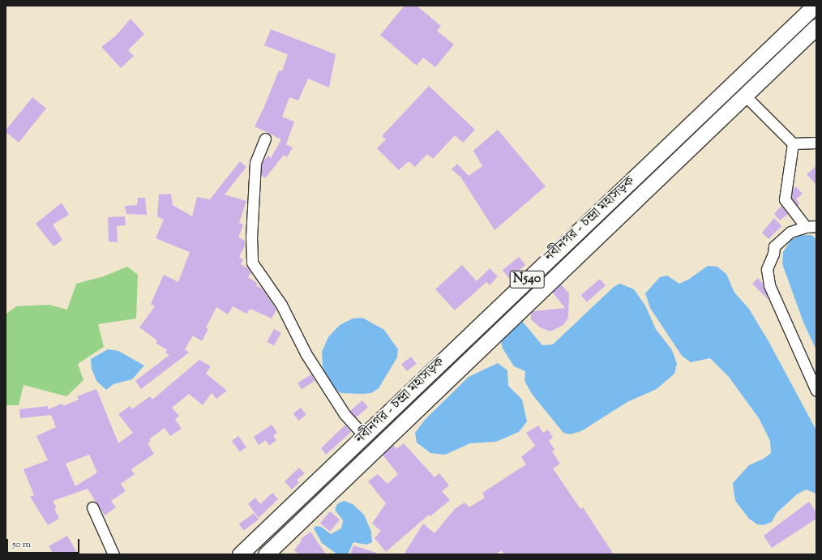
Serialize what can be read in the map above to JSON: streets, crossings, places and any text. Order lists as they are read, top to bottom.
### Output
{
  "streets": {
    "highway": ["নবীনগর - চন্দ্রা মহাসড়ক", "N540"]
  },
  "scale_bar": "50 m"
}
